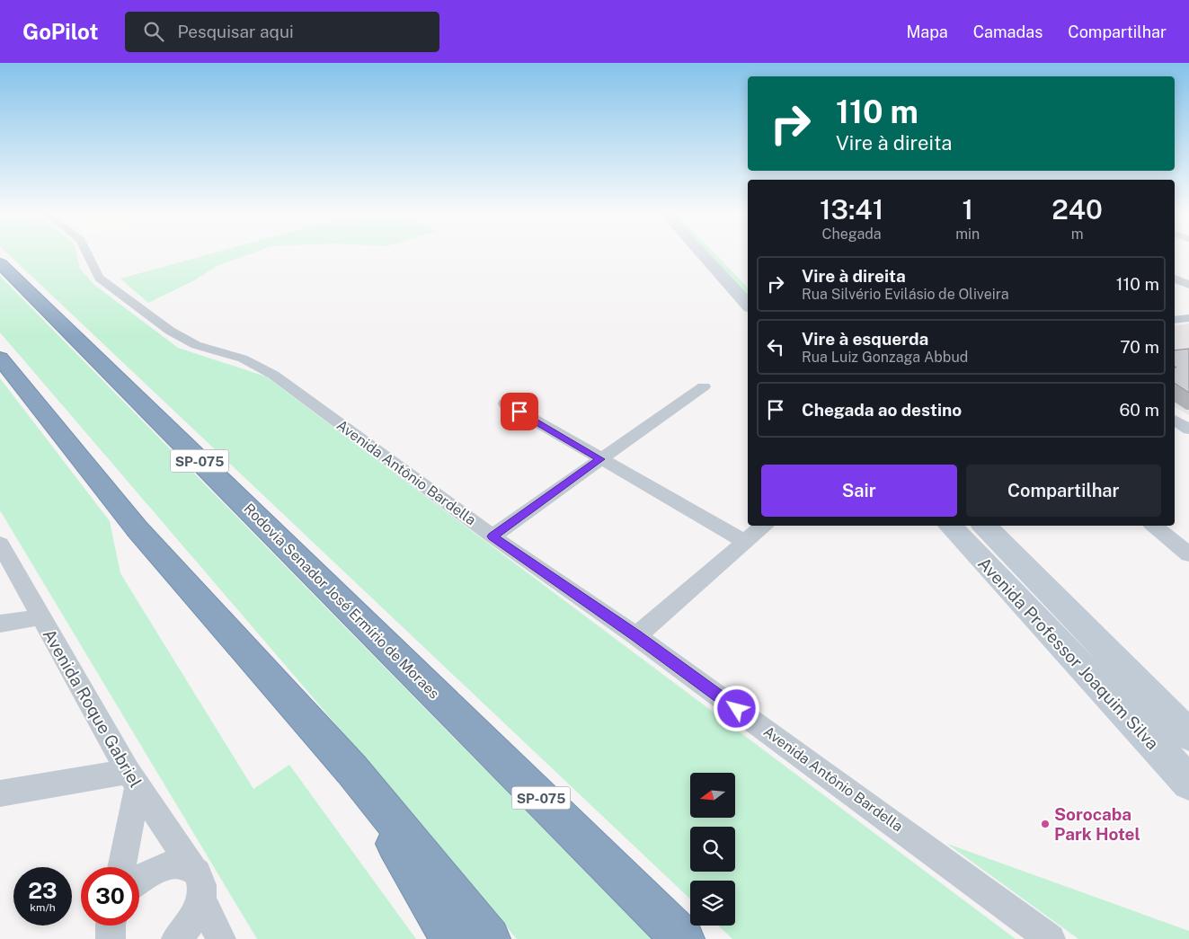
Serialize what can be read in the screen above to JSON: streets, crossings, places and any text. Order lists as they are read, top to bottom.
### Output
{
  "streets": {
    "highway": ["SP-075", "Rodovia Senador José Ermírio de Moraes"],
    "main road": ["Avenida Professor Joaquim Silva"],
    "street": ["Avenida Antônio Bardella", "Avenida Roque Gabriel"]
  },
  "places": ["Sorocaba Park Hotel"],
  "north": "left",
  "page": {
    "header": "GoPilot",
    "search": "Pesquisar aqui",
    "nav": ["Mapa", "Camadas", "Compartilhar"],
    "turn": ["110 m", "Vire à direita"],
    "eta": [
      "13:41",
      "Chegada",
      "1",
      "min",
      "240",
      "m"
    ],
    "list": [
      {
        "name": "Vire à direita",
        "note": "Rua Silvério Evilásio de Oliveira",
        "value": "110 m"
      },
      {
        "name": "Vire à esquerda",
        "note": "Rua Luiz Gonzaga Abbud",
        "value": "70 m"
      },
      {
        "name": "Chegada ao destino",
        "value": "60 m"
      }
    ],
    "buttons": ["Sair", "Compartilhar"],
    "speed": "23 km/h",
    "limit": "30"
  }
}
